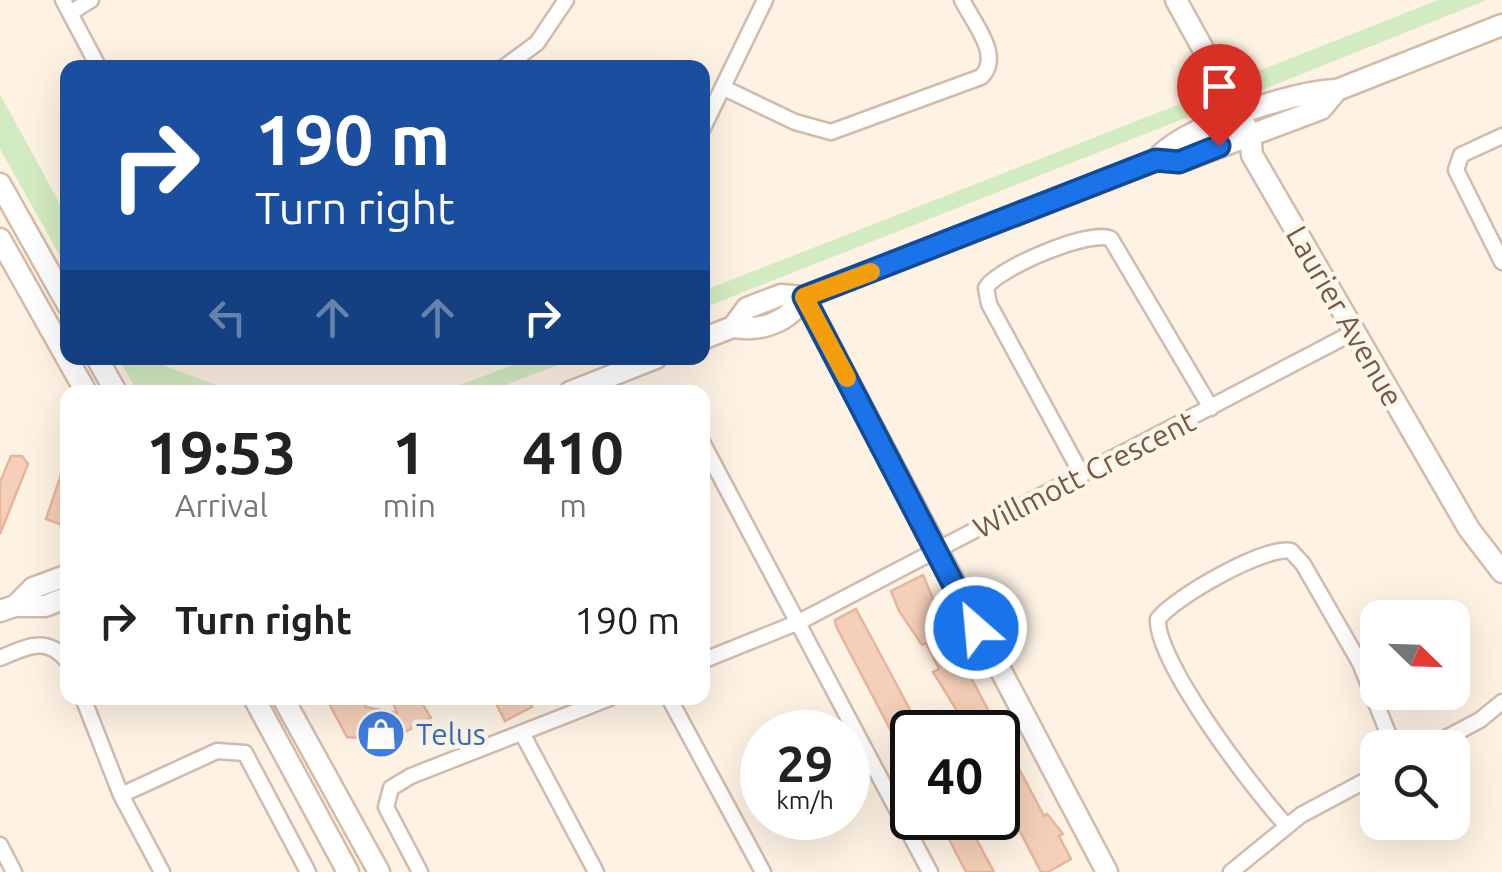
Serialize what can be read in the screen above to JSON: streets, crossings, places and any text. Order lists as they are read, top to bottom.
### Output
{
  "streets": {
    "main road": ["Laurier Avenue"],
    "street": ["Willmott Crescent"]
  },
  "crossings": [
    ["Laurier Avenue", "Willmott Crescent"]
  ],
  "places": {
    "shop": ["Telus"]
  },
  "north": "bottom right",
  "page": {
    "turn": ["190 m", "Turn right"],
    "eta": [
      "19:53",
      "Arrival",
      "1",
      "min",
      "410",
      "m"
    ],
    "list": [
      {
        "name": "Turn right",
        "value": "190 m"
      }
    ],
    "speed": "29 km/h",
    "limit": "40"
  }
}
